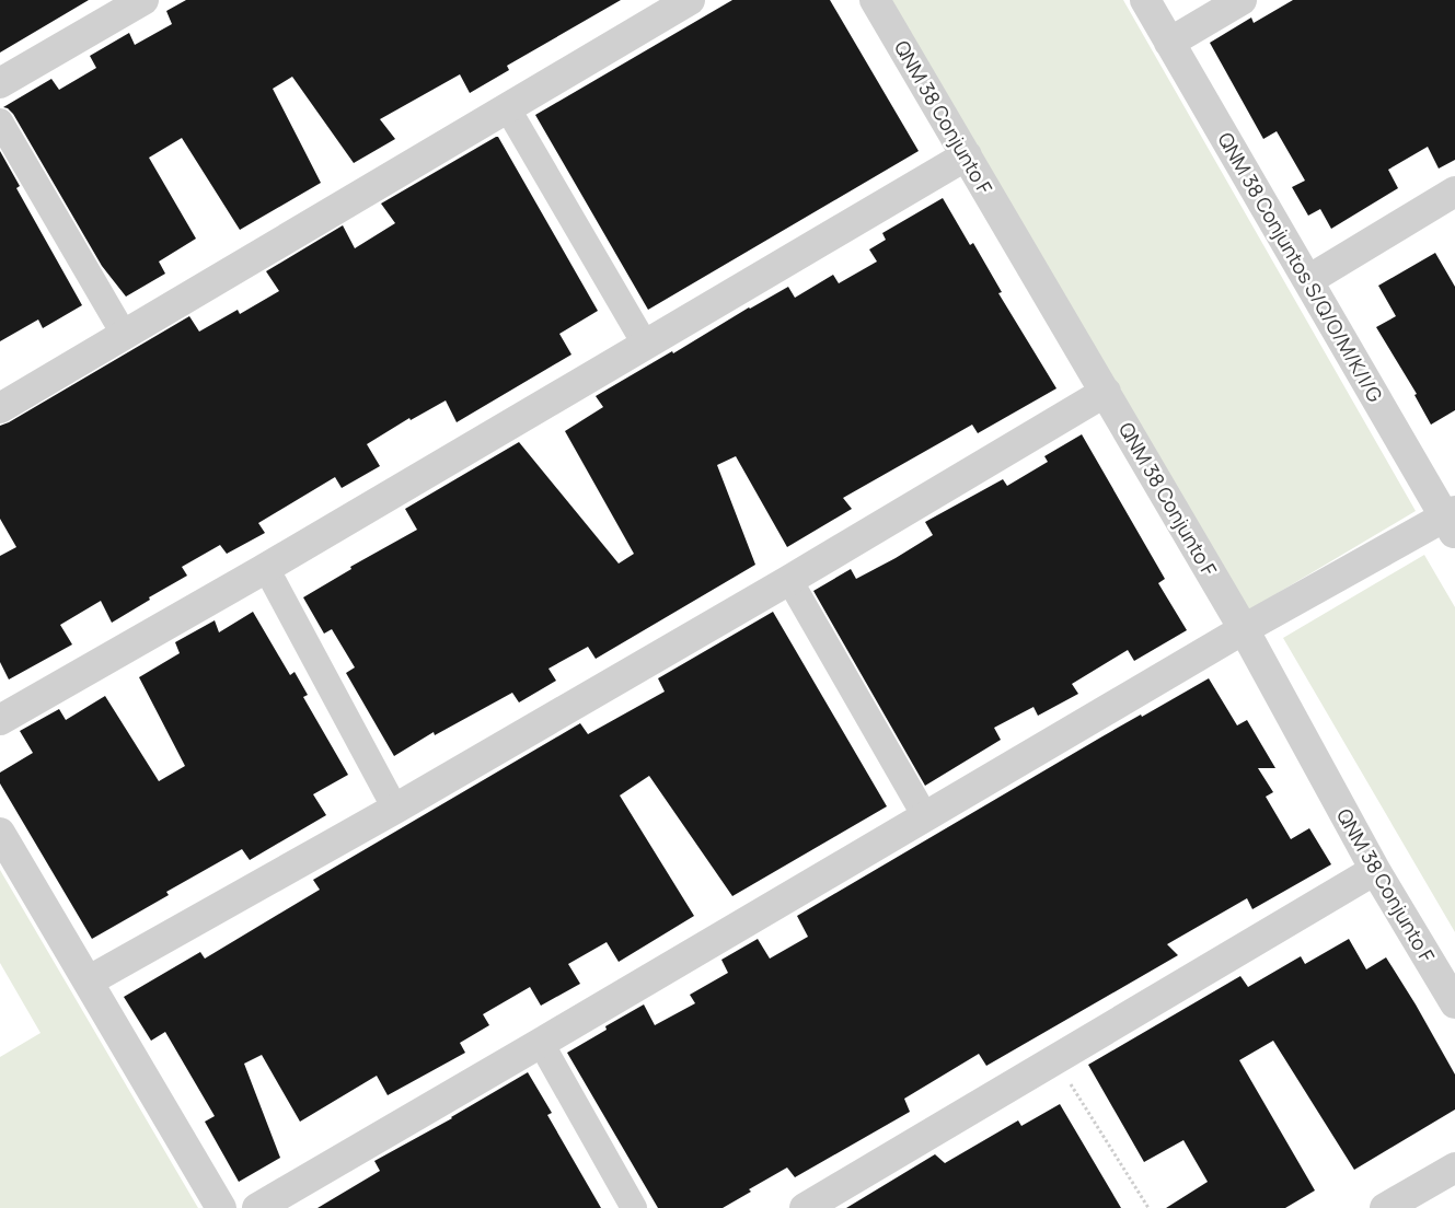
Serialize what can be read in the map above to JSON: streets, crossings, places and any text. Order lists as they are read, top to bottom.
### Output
{
  "streets": {
    "street": ["QNM 38 Conjunto F", "QNM 38 Conjuntos S/Q/O/M/K/I/G"]
  }
}
